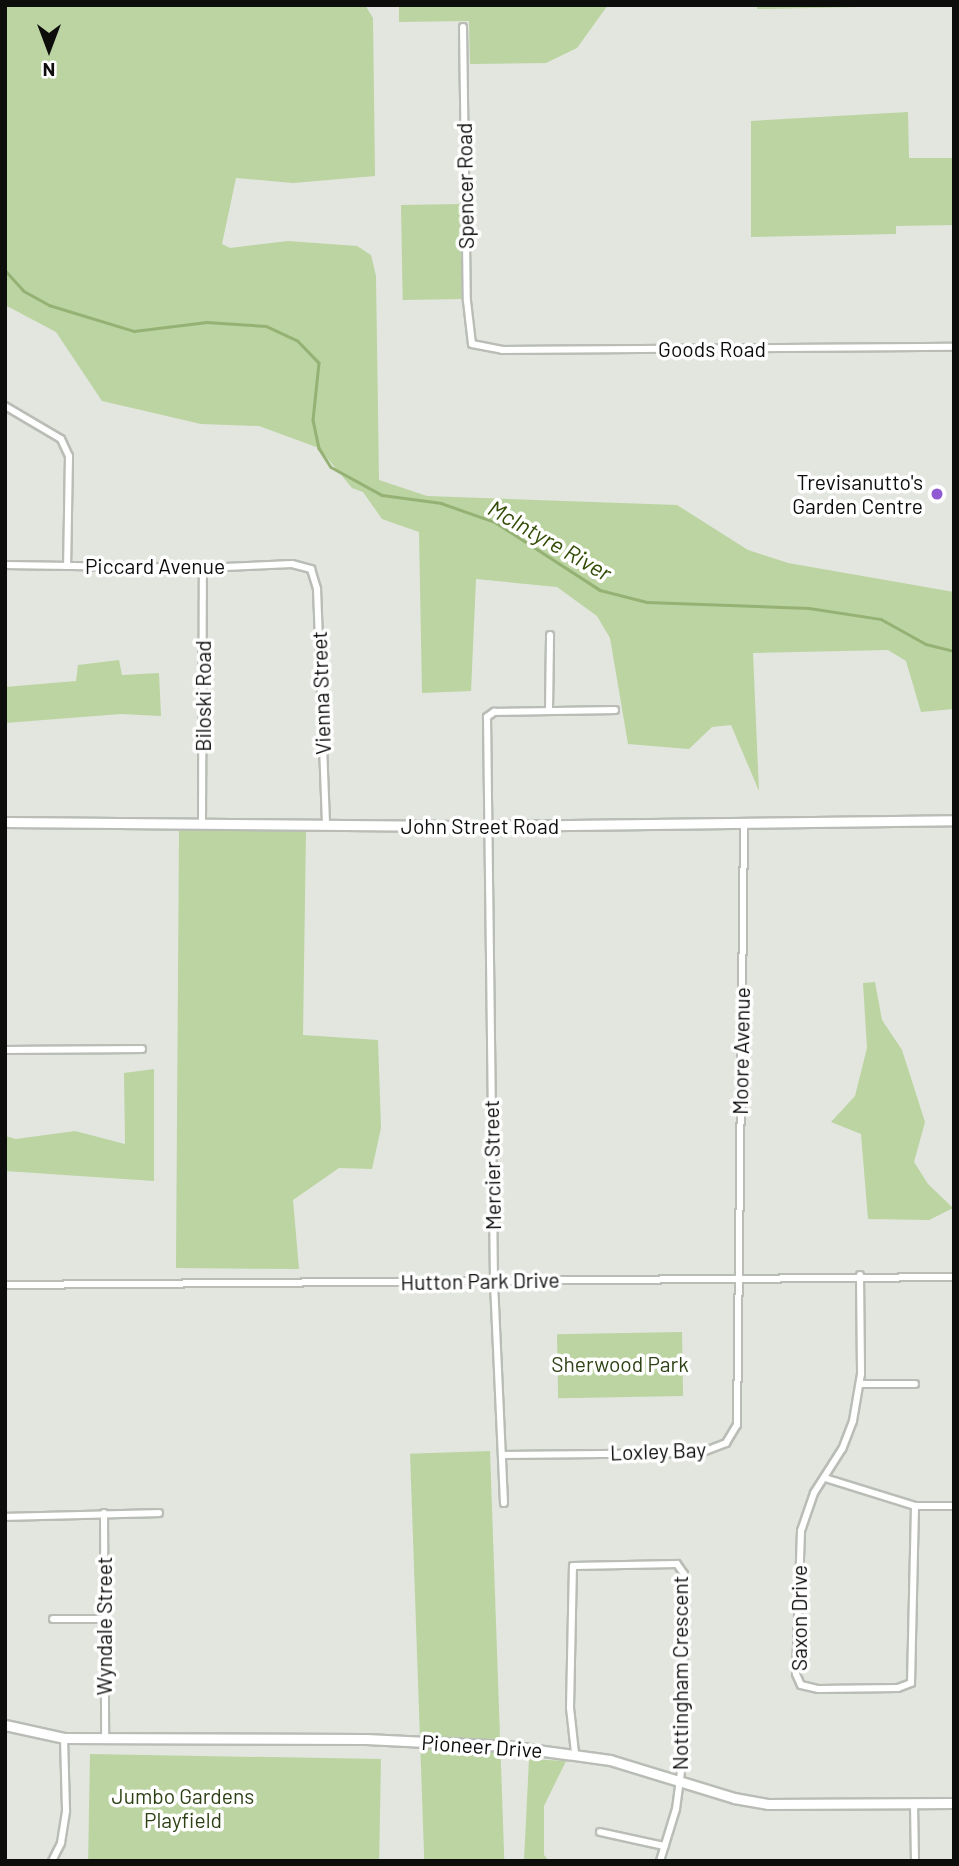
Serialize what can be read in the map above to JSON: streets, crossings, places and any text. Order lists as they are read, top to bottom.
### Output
{
  "streets": {
    "street": [
      "Spencer Road",
      "Goods Road",
      "Piccard Avenue",
      "Vienna Street",
      "Biloski Road",
      "John Street Road",
      "Moore Avenue",
      "Mercier Street",
      "Hutton Park Drive",
      "Loxley Bay",
      "Saxon Drive",
      "Wyndale Street",
      "Nottingham Crescent",
      "Pioneer Drive"
    ]
  },
  "crossings": [
    ["Spencer Road", "Goods Road"],
    ["Piccard Avenue", "Vienna Street"],
    ["Piccard Avenue", "Biloski Road"],
    ["Vienna Street", "John Street Road"],
    ["Biloski Road", "John Street Road"],
    ["John Street Road", "Moore Avenue"],
    ["John Street Road", "Mercier Street"],
    ["Moore Avenue", "Hutton Park Drive"],
    ["Moore Avenue", "Loxley Bay"],
    ["Mercier Street", "Hutton Park Drive"],
    ["Mercier Street", "Loxley Bay"],
    ["Hutton Park Drive", "Loxley Bay"],
    ["Hutton Park Drive", "Saxon Drive"],
    ["Wyndale Street", "Pioneer Drive"],
    ["Nottingham Crescent", "Pioneer Drive"]
  ],
  "water": ["McIntyre River"],
  "parks": ["Sherwood Park", "Jumbo Gardens Playfield"],
  "places": ["Trevisanutto's Garden Centre"],
  "north": "bottom"
}
